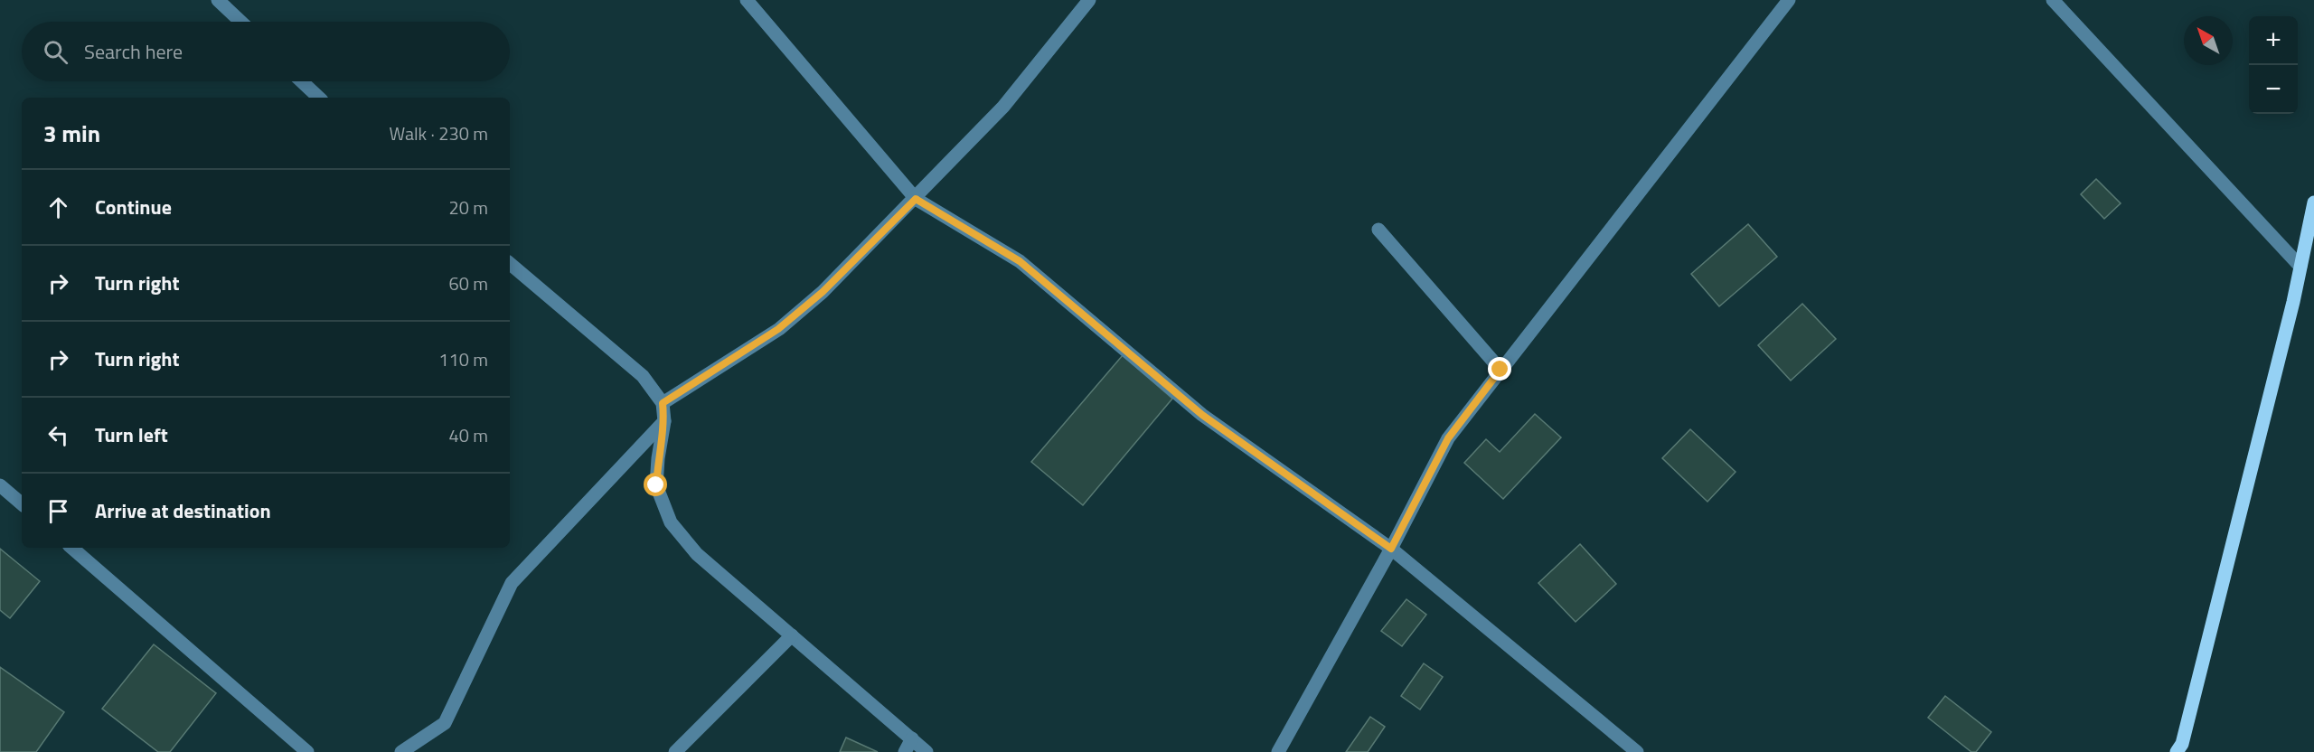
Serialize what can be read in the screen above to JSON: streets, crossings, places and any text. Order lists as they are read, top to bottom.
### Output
{
  "north": "top left",
  "page": {
    "map_buttons": ["+", "−"],
    "search": "Search here",
    "heading": ["3 min", "Walk · 230 m"],
    "list": [
      ["Continue", "20 m"],
      ["Turn right", "60 m"],
      ["Turn right", "110 m"],
      ["Turn left", "40 m"],
      "Arrive at destination"
    ]
  }
}
